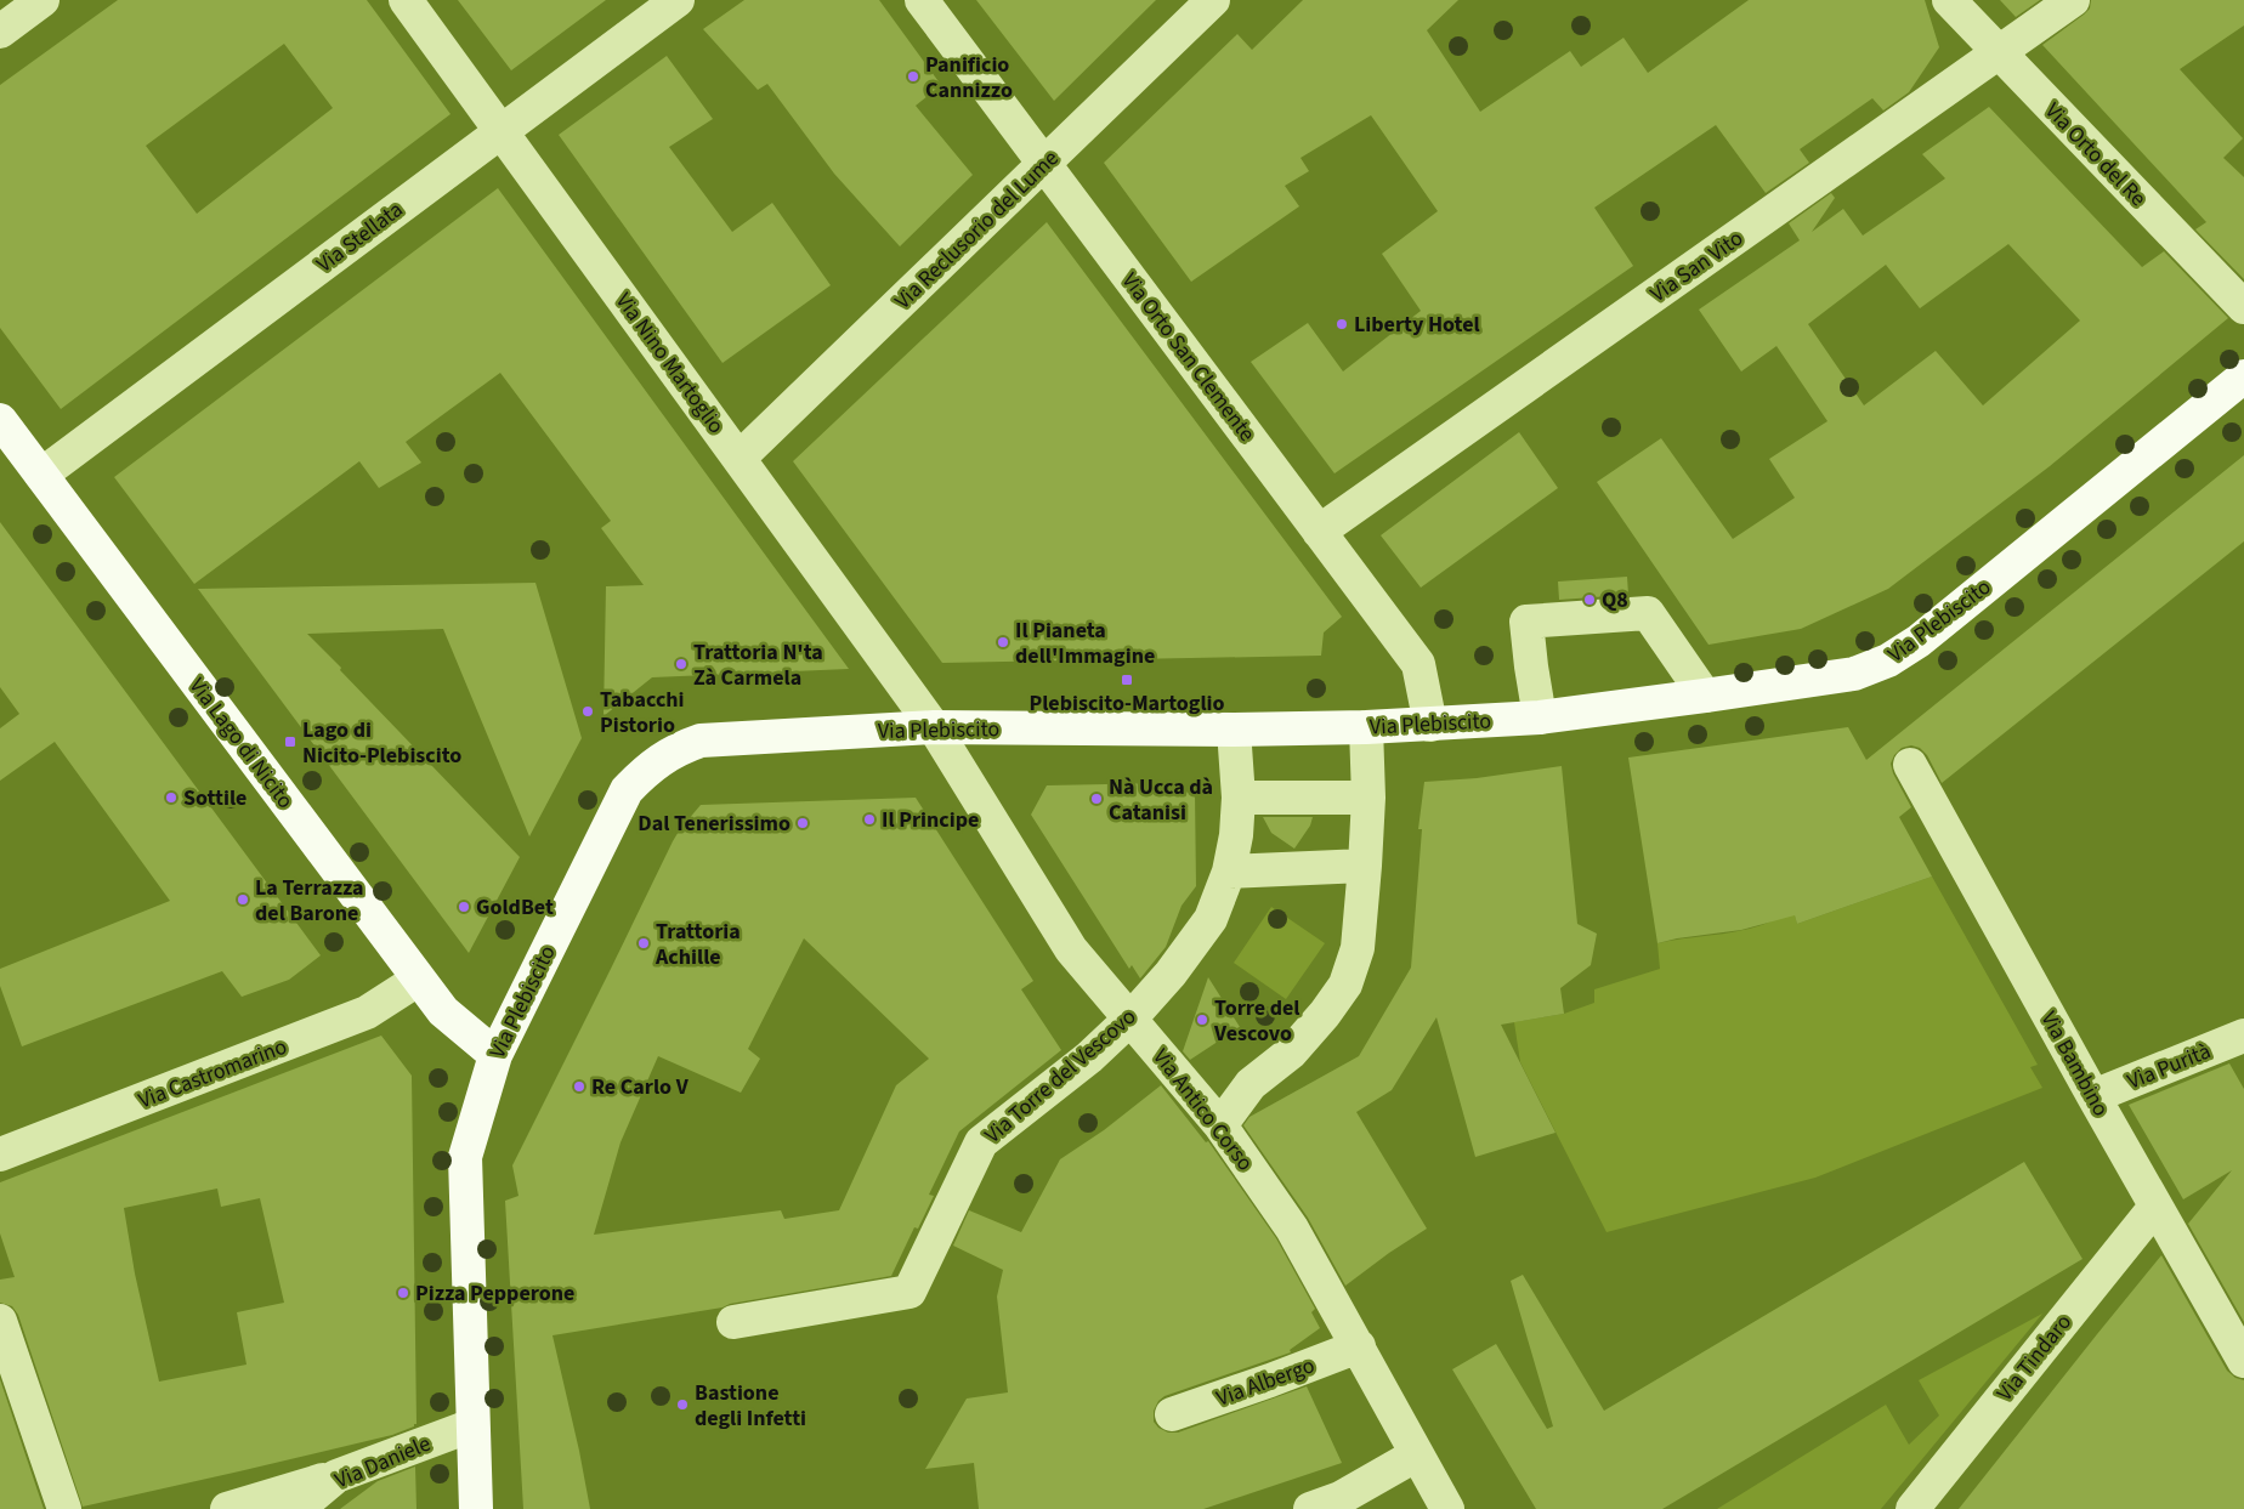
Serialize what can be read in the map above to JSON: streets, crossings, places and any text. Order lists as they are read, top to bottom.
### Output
{
  "streets": {
    "main road": ["Via Plebiscito", "Via Lago di Nicito"],
    "street": [
      "Via Orto del Re",
      "Via Reclusorio del Lume",
      "Via Stellata",
      "Via San Vito",
      "Via Orto San Clemente",
      "Via Nino Martoglio",
      "Via Bambino",
      "Via Purità",
      "Via Castromarino",
      "Via Torre del Vescovo",
      "Via Antico Corso",
      "Via Tindaro",
      "Via Albergo",
      "Via Daniele"
    ]
  },
  "crossings": [
    ["Via Orto del Re", "Via San Vito"],
    ["Via Reclusorio del Lume", "Via Orto San Clemente"],
    ["Via Reclusorio del Lume", "Via Nino Martoglio"],
    ["Via Stellata", "Via Nino Martoglio"],
    ["Via Stellata", "Via Lago di Nicito"],
    ["Via San Vito", "Via Orto San Clemente"],
    ["Via Orto San Clemente", "Via Plebiscito"],
    ["Via Nino Martoglio", "Via Plebiscito"],
    ["Via Nino Martoglio", "Via Antico Corso"],
    ["Via Plebiscito", "Via Lago di Nicito"],
    ["Via Plebiscito", "Via Torre del Vescovo"],
    ["Via Plebiscito", "Via Antico Corso"],
    ["Via Plebiscito", "Via Daniele"],
    ["Via Lago di Nicito", "Via Castromarino"],
    ["Via Bambino", "Via Purità"],
    ["Via Bambino", "Via Tindaro"],
    ["Via Torre del Vescovo", "Via Antico Corso"],
    ["Via Antico Corso", "Via Albergo"]
  ],
  "places": {
    "other": [
      "Panificio Cannizzo",
      "Liberty Hotel",
      "Q8",
      "Il Pianeta dell'Immagine",
      "Trattoria N'ta Zà Carmela",
      "Tabacchi Pistorio",
      "Sottile",
      "Nà Ucca dà Catanisi",
      "Il Principe",
      "Dal Tenerissimo",
      "La Terrazza del Barone",
      "GoldBet",
      "Trattoria Achille",
      "Torre del Vescovo",
      "Re Carlo V",
      "Pizza Pepperone",
      "Bastione degli Infetti"
    ],
    "transit": ["Plebiscito-Martoglio", "Lago di Nicito-Plebiscito"]
  }
}
